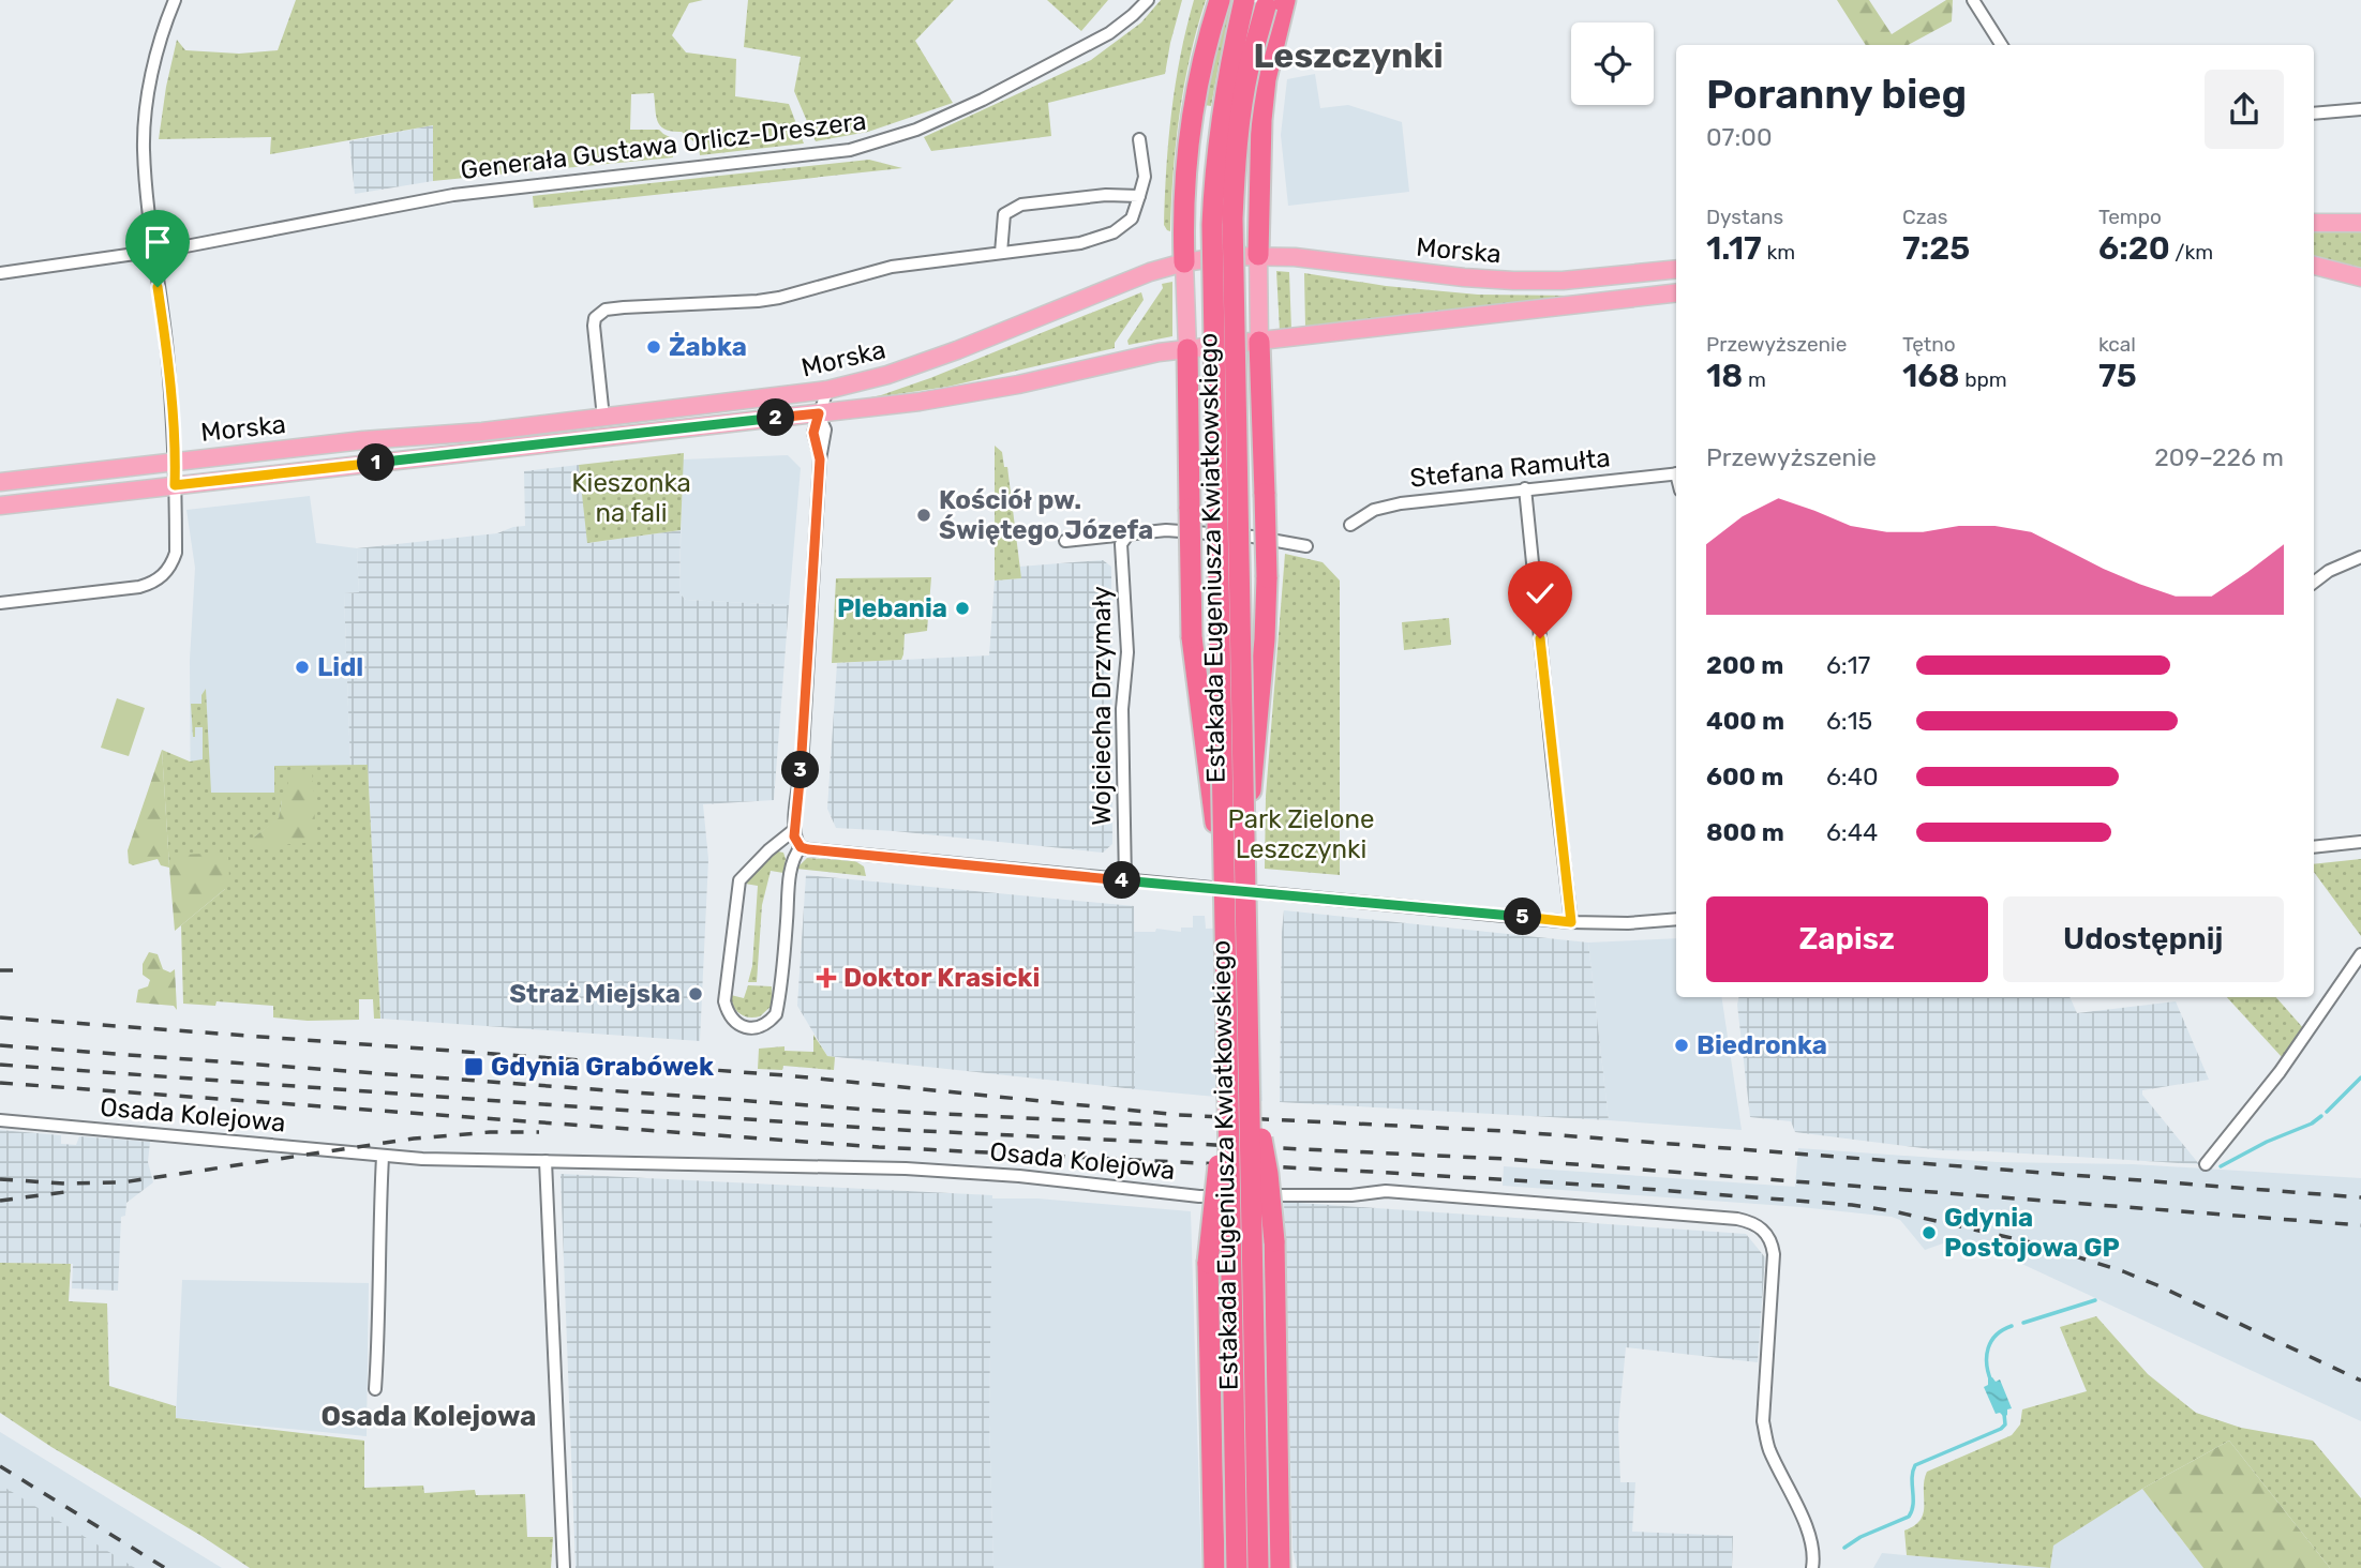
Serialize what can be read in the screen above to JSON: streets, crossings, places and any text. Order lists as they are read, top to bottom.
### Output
{
  "streets": {
    "highway": ["Estakada Eugeniusza Kwiatkowskiego"],
    "main road": ["Morska"],
    "street": [
      "Generała Gustawa Orlicz-Dreszera",
      "Stefana Ramułta",
      "Wojciecha Drzymały",
      "Osada Kolejowa"
    ]
  },
  "districts": ["Leszczynki", "Osada Kolejowa"],
  "parks": ["Kieszonka na fali", "Park Zielone Leszczynki"],
  "places": {
    "other": [
      "Żabka",
      "Kościół pw. Świętego Józefa",
      "Plebania",
      "Lidl",
      "Straż Miejska",
      "Biedronka",
      "Gdynia Postojowa GP"
    ],
    "health": ["Doktor Krasicki"],
    "transit": ["Gdynia Grabówek"]
  },
  "page": {
    "heading": ["Poranny bieg", "07:00"],
    "stats": [
      ["Dystans", "1.17 km"],
      ["Czas", "7:25"],
      ["Tempo", "6:20 /km"],
      ["Przewyższenie", "18 m"],
      ["Tętno", "168 bpm"],
      ["kcal", "75"]
    ],
    "pins": [
      "2",
      "1",
      "3",
      "4",
      "5"
    ],
    "chart": ["Przewyższenie", "209–226 m"],
    "list": [
      {
        "name": "200 m",
        "note": "6:17"
      },
      {
        "name": "400 m",
        "note": "6:15"
      },
      {
        "name": "600 m",
        "note": "6:40"
      },
      {
        "name": "800 m",
        "note": "6:44"
      }
    ],
    "buttons": ["Zapisz", "Udostępnij"]
  }
}
